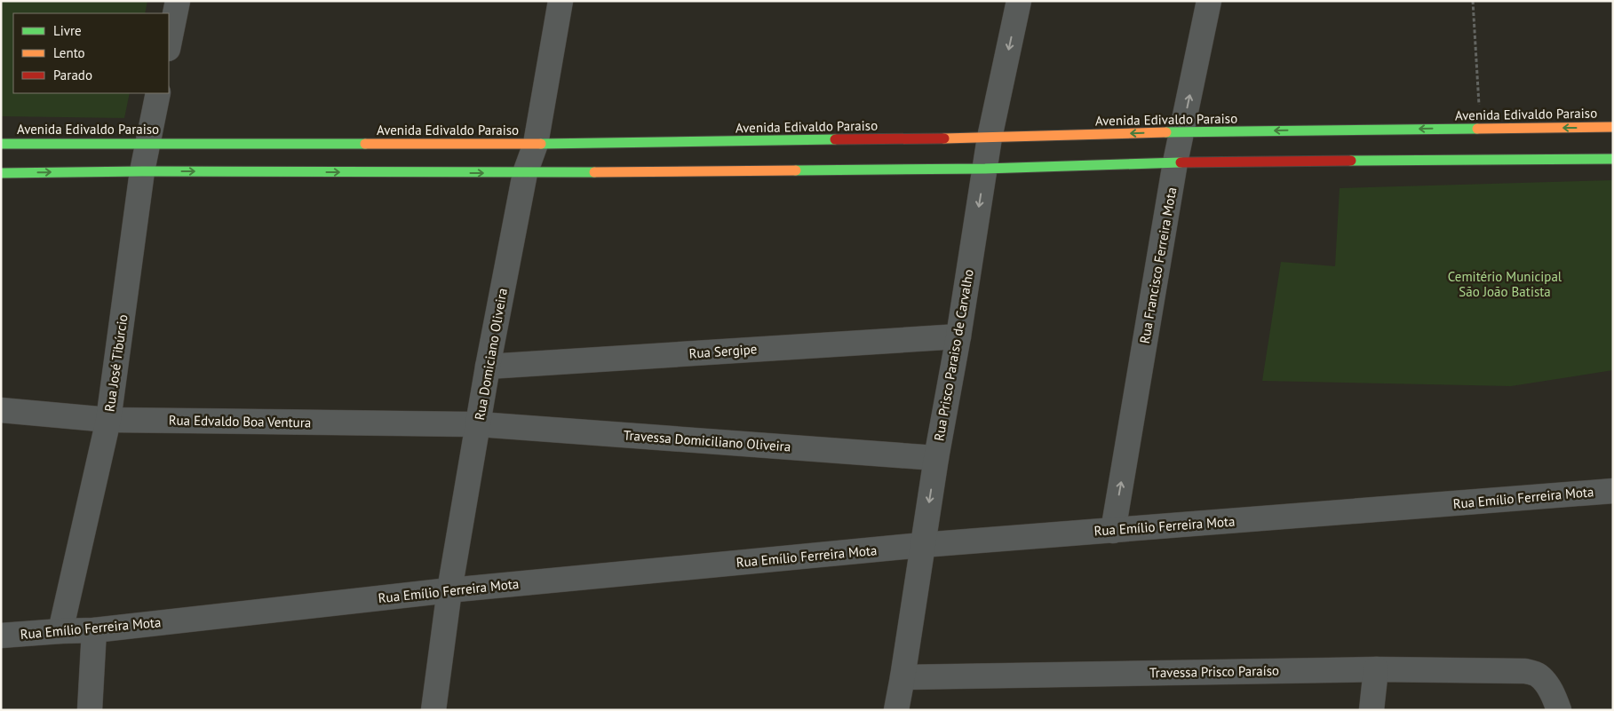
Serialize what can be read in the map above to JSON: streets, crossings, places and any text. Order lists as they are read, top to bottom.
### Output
{
  "streets": {
    "main road": ["Avenida Edivaldo Paraiso"],
    "street": [
      "Rua Francisco Ferreira Mota",
      "Rua Sergipe",
      "Rua Domiciano Oliveira",
      "Rua Prisco Paraiso de Carvalho",
      "Rua José Tibúrcio",
      "Rua Edvaldo Boa Ventura",
      "Travessa Domiciliano Oliveira",
      "Rua Emílio Ferreira Mota",
      "Travessa Prisco Paraíso"
    ]
  },
  "crossings": [
    ["Avenida Edivaldo Paraiso", "Rua Francisco Ferreira Mota"],
    ["Avenida Edivaldo Paraiso", "Rua Domiciano Oliveira"],
    ["Avenida Edivaldo Paraiso", "Rua Prisco Paraiso de Carvalho"],
    ["Avenida Edivaldo Paraiso", "Rua José Tibúrcio"],
    ["Rua Francisco Ferreira Mota", "Rua Emílio Ferreira Mota"],
    ["Rua Sergipe", "Rua Domiciano Oliveira"],
    ["Rua Sergipe", "Rua Prisco Paraiso de Carvalho"],
    ["Rua Domiciano Oliveira", "Rua Edvaldo Boa Ventura"],
    ["Rua Domiciano Oliveira", "Travessa Domiciliano Oliveira"],
    ["Rua Domiciano Oliveira", "Rua Emílio Ferreira Mota"],
    ["Rua Prisco Paraiso de Carvalho", "Travessa Domiciliano Oliveira"],
    ["Rua Prisco Paraiso de Carvalho", "Rua Emílio Ferreira Mota"],
    ["Rua Prisco Paraiso de Carvalho", "Travessa Prisco Paraíso"],
    ["Rua José Tibúrcio", "Rua Edvaldo Boa Ventura"],
    ["Rua José Tibúrcio", "Rua Emílio Ferreira Mota"],
    ["Rua Edvaldo Boa Ventura", "Travessa Domiciliano Oliveira"]
  ],
  "one_way": ["Rua Francisco Ferreira Mota", "Rua Prisco Paraiso de Carvalho"],
  "parks": ["Cemitério Municipal São João Batista"],
  "legend": ["Livre", "Lento", "Parado"]
}
